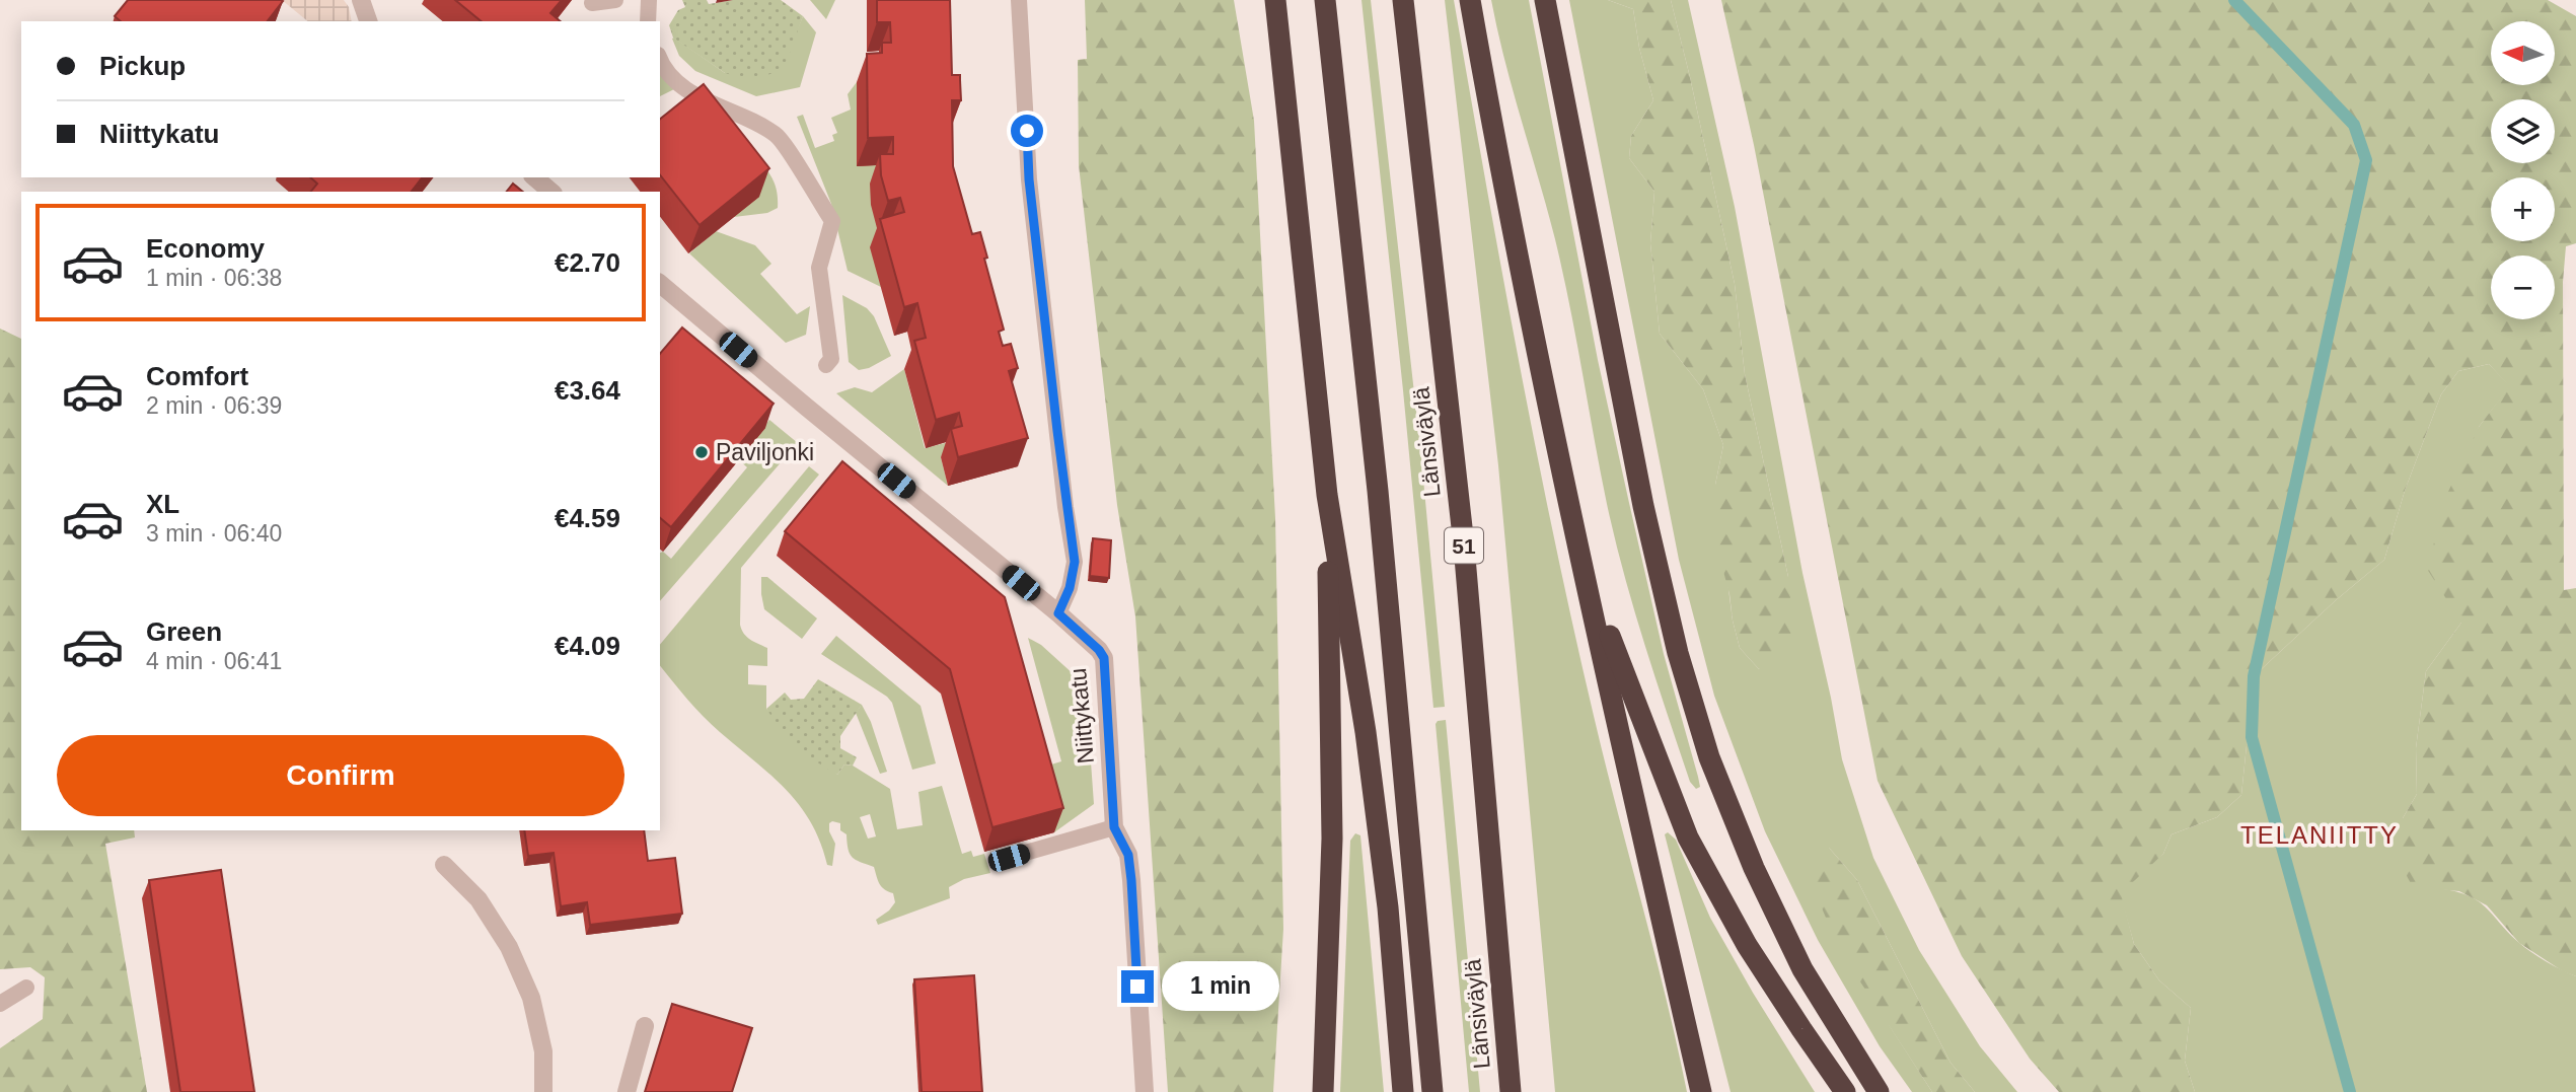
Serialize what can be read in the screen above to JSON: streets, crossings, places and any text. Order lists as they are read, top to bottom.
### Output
{
  "streets": {
    "highway": ["Länsiväylä", "51"],
    "street": ["Niittykatu"]
  },
  "districts": ["TELANIITTY"],
  "places": ["Paviljonki"],
  "north": "left",
  "page": {
    "map_buttons": ["+", "−"],
    "banner": ["Pickup", "Niittykatu"],
    "list": [
      {
        "name": "Economy",
        "note": "1 min · 06:38",
        "value": "€2.70"
      },
      {
        "name": "Comfort",
        "note": "2 min · 06:39",
        "value": "€3.64"
      },
      {
        "name": "XL",
        "note": "3 min · 06:40",
        "value": "€4.59"
      },
      {
        "name": "Green",
        "note": "4 min · 06:41",
        "value": "€4.09"
      }
    ],
    "buttons": "Confirm",
    "bubble": "1 min"
  }
}
